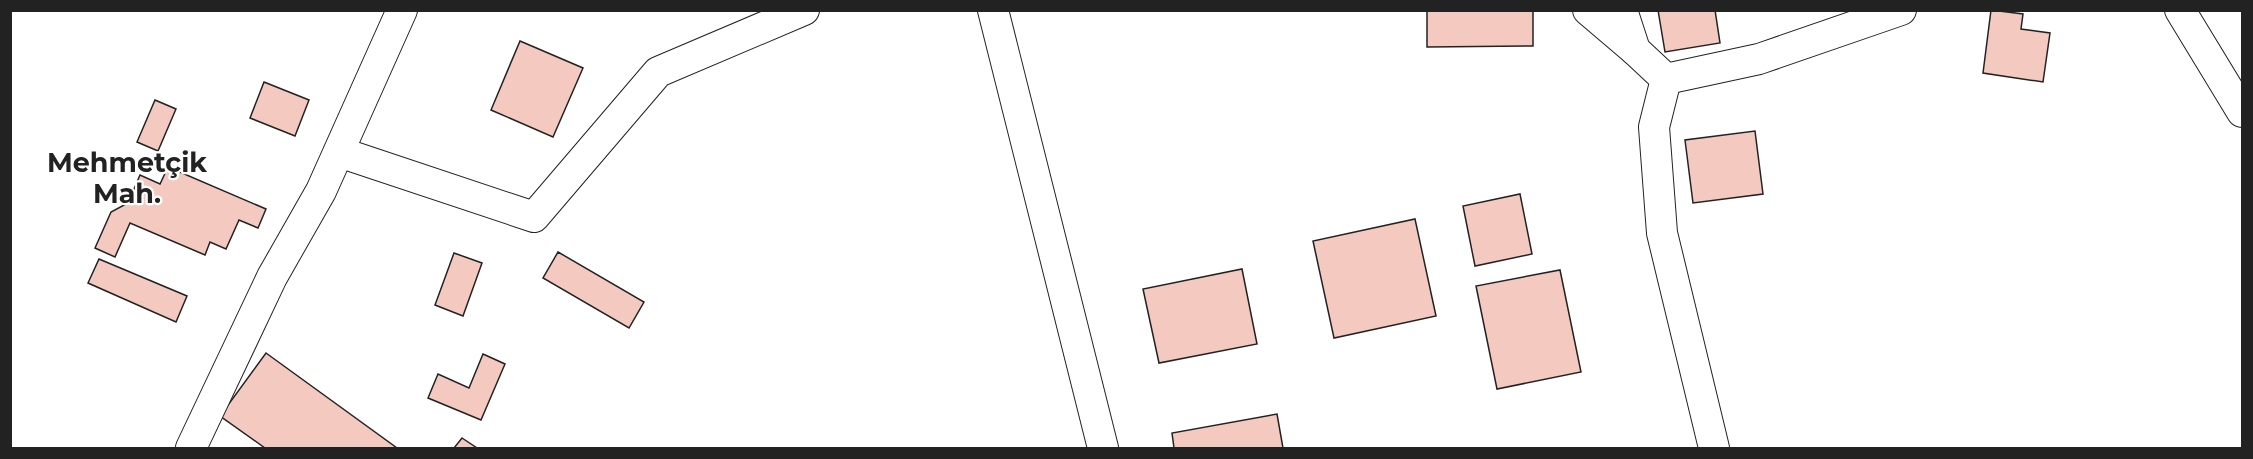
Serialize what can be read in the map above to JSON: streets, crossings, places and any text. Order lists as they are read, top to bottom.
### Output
{
  "districts": ["Mehmetçik Mah."]
}
